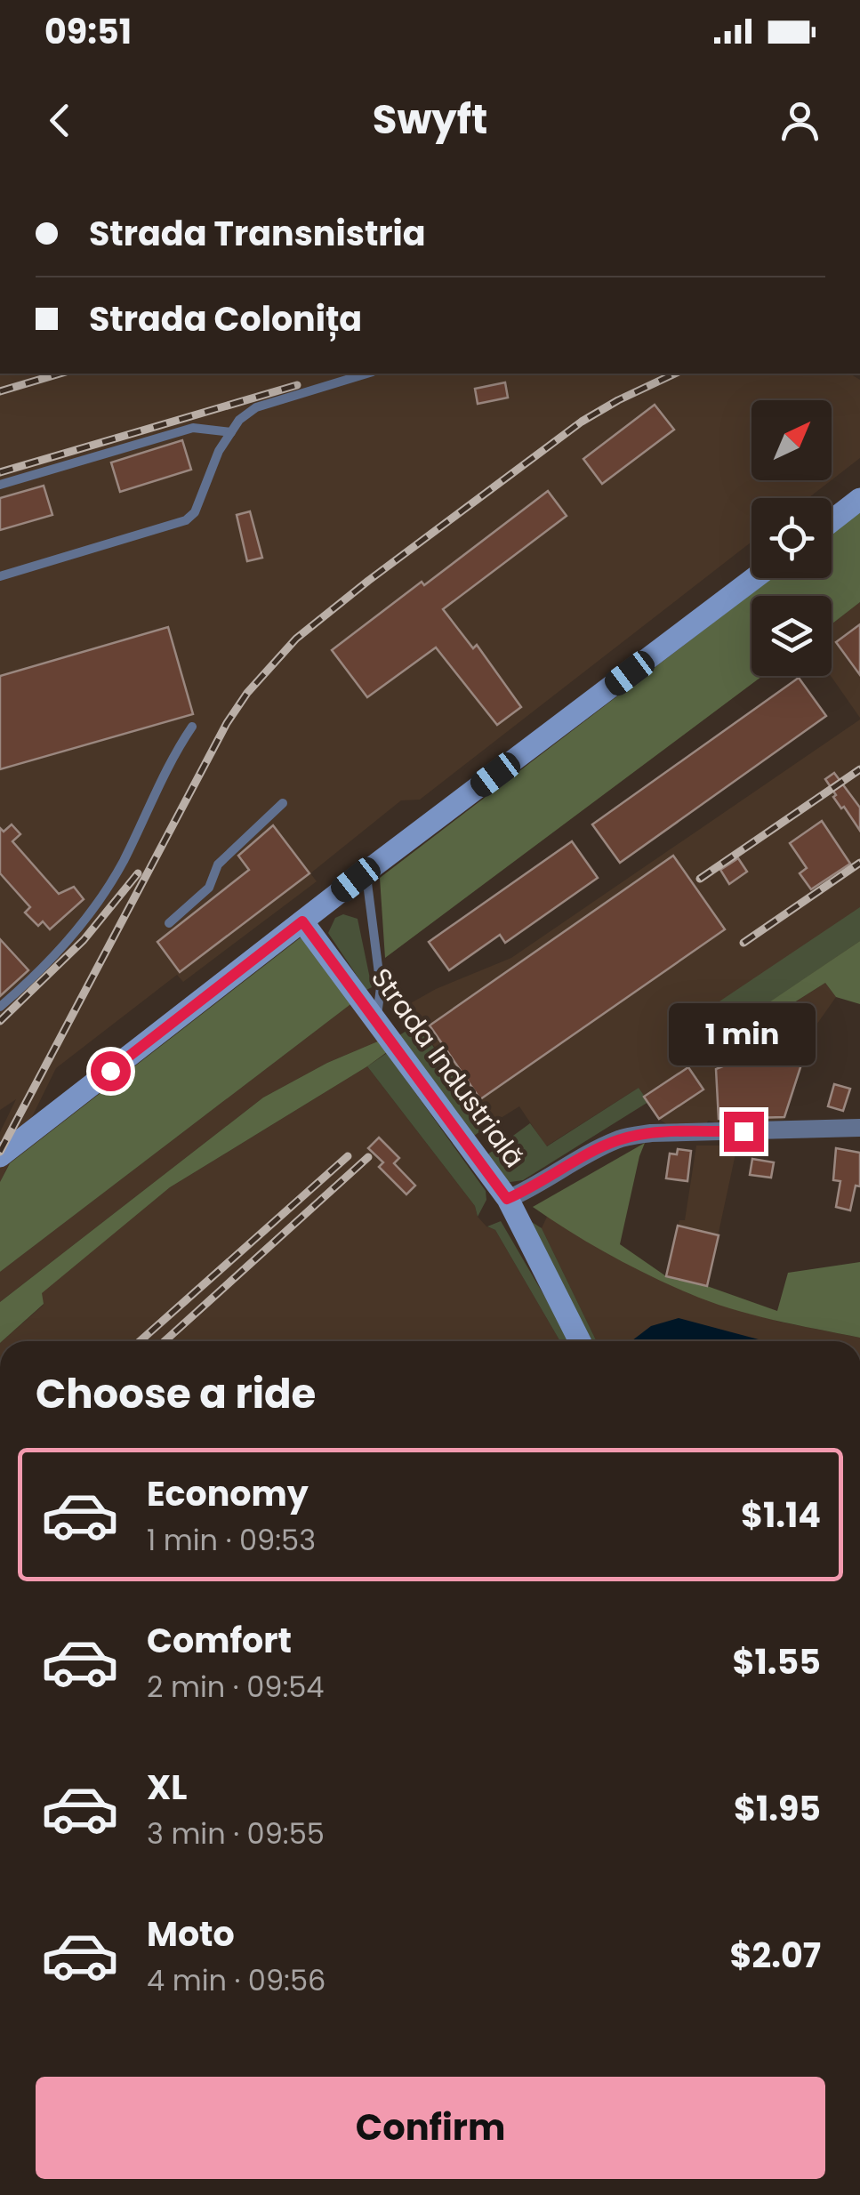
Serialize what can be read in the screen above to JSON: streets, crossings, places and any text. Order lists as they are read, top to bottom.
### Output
{
  "streets": {
    "street": ["Strada Industrială"]
  },
  "north": "top right",
  "page": {
    "status": "09:51",
    "header": "Swyft",
    "banner": ["Strada Transnistria", "Strada Colonița"],
    "bubble": "1 min",
    "heading": "Choose a ride",
    "list": [
      {
        "name": "Economy",
        "note": "1 min · 09:53",
        "value": "$1.14"
      },
      {
        "name": "Comfort",
        "note": "2 min · 09:54",
        "value": "$1.55"
      },
      {
        "name": "XL",
        "note": "3 min · 09:55",
        "value": "$1.95"
      },
      {
        "name": "Moto",
        "note": "4 min · 09:56",
        "value": "$2.07"
      }
    ],
    "buttons": "Confirm"
  }
}
